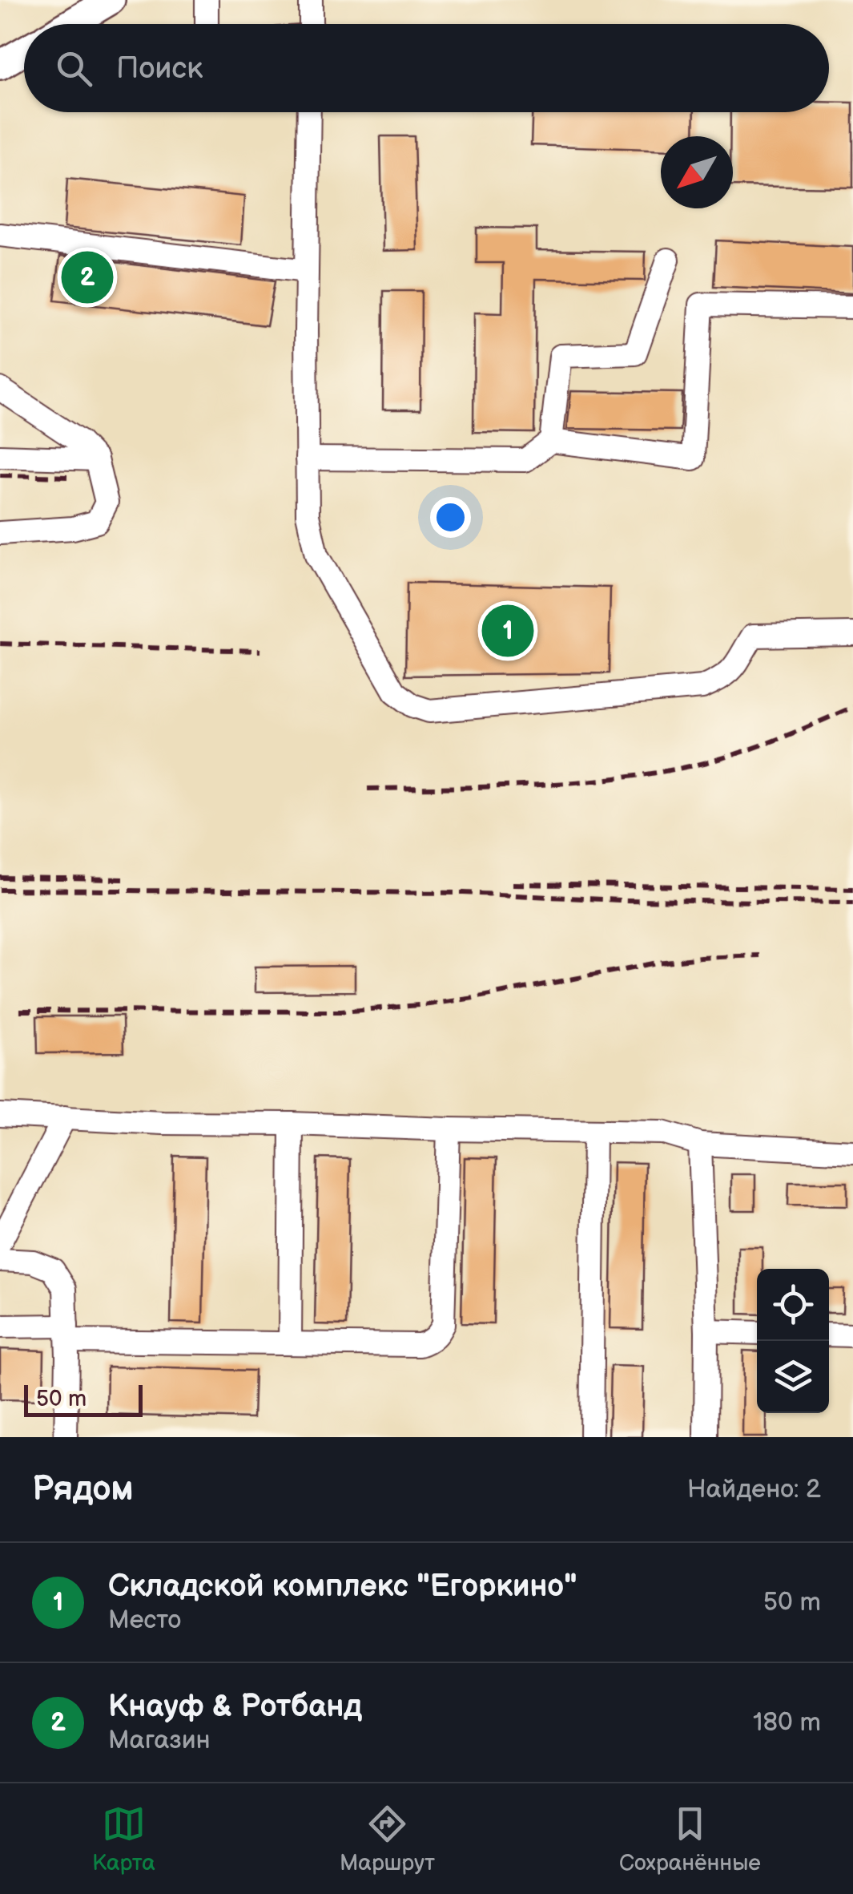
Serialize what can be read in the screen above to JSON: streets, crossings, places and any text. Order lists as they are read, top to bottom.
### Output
{
  "scale_bar": "50 m",
  "north": "bottom left",
  "page": {
    "search": "Поиск",
    "pins": ["2", "1"],
    "scale": "50 m",
    "heading": ["Рядом", "Найдено: 2"],
    "list": [
      {
        "mark": "1",
        "name": "Складской комплекс \"Егоркино\"",
        "note": "Место",
        "value": "50 m"
      },
      {
        "mark": "2",
        "name": "Кнауф & Ротбанд",
        "note": "Магазин",
        "value": "180 m"
      }
    ],
    "nav": ["Карта", "Маршрут", "Сохранённые"]
  }
}
